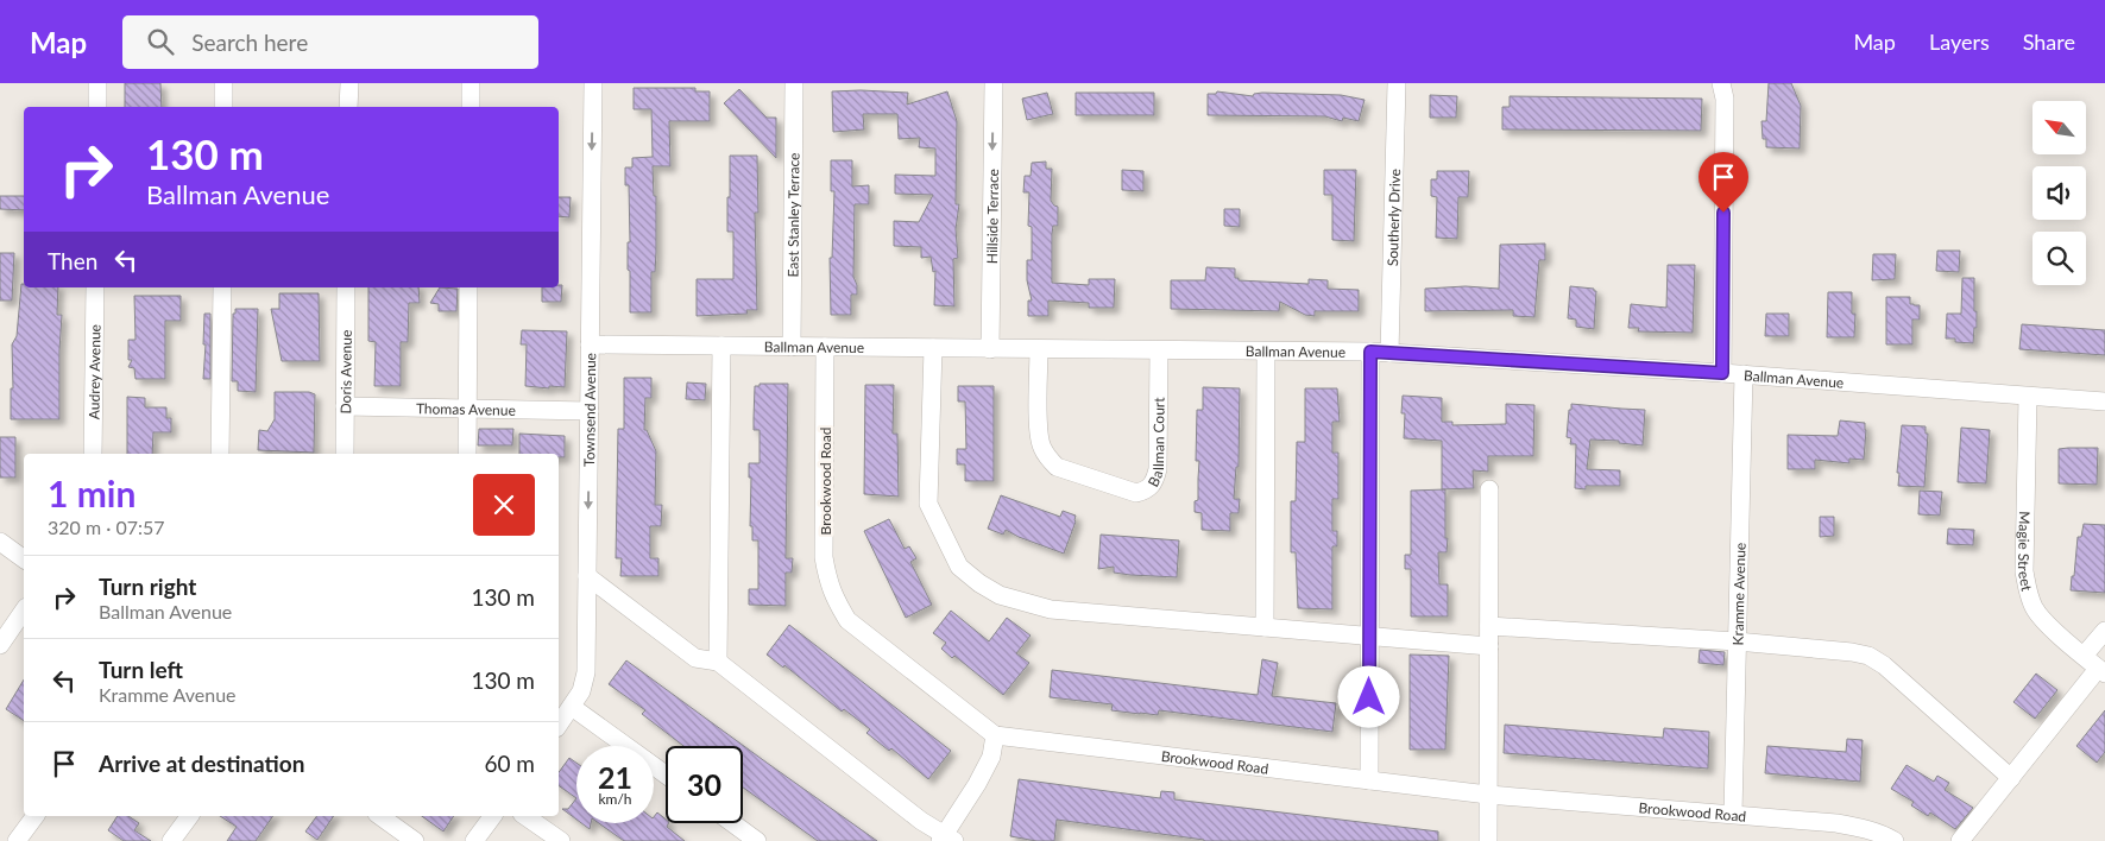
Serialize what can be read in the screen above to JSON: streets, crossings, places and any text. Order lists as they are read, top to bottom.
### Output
{
  "streets": {
    "street": [
      "East Stanley Terrace",
      "Hillside Terrace",
      "Southerly Drive",
      "Ballman Avenue",
      "Audrey Avenue",
      "Doris Avenue",
      "Thomas Avenue",
      "Townsend Avenue",
      "Ballman Court",
      "Brookwood Road",
      "Magie Street",
      "Kramme Avenue"
    ]
  },
  "crossings": [
    ["East Stanley Terrace", "Ballman Avenue"],
    ["Hillside Terrace", "Ballman Avenue"],
    ["Southerly Drive", "Ballman Avenue"],
    ["Ballman Avenue", "Townsend Avenue"],
    ["Ballman Avenue", "Ballman Court"],
    ["Ballman Avenue", "Brookwood Road"],
    ["Ballman Avenue", "Magie Street"],
    ["Ballman Avenue", "Kramme Avenue"],
    ["Doris Avenue", "Thomas Avenue"],
    ["Thomas Avenue", "Townsend Avenue"],
    ["Brookwood Road", "Kramme Avenue"]
  ],
  "one_way": ["Hillside Terrace"],
  "north": "top left",
  "page": {
    "header": "Map",
    "search": "Search here",
    "nav": ["Map", "Layers", "Share"],
    "turn": ["130 m", "Ballman Avenue"],
    "then": "Then",
    "heading": ["1 min", "320 m · 07:57"],
    "list": [
      {
        "name": "Turn right",
        "note": "Ballman Avenue",
        "value": "130 m"
      },
      {
        "name": "Turn left",
        "note": "Kramme Avenue",
        "value": "130 m"
      },
      {
        "name": "Arrive at destination",
        "value": "60 m"
      }
    ],
    "speed": "21 km/h",
    "limit": "30"
  }
}
